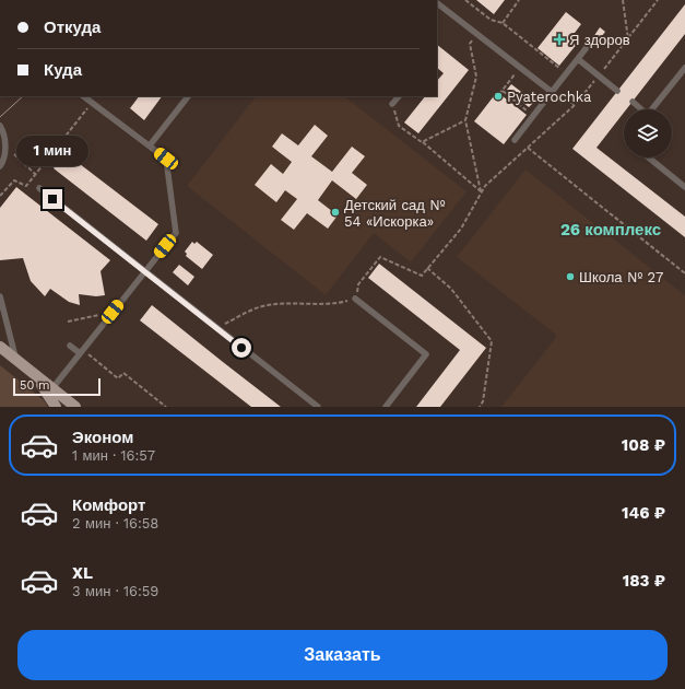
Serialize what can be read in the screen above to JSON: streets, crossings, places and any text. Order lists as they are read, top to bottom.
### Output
{
  "districts": ["26 комплекс"],
  "places": {
    "health": ["Я здоров"],
    "other": ["Pyaterochka", "Детский сад № 54 «Искорка»", "Школа № 27"]
  },
  "scale_bar": "50 m",
  "page": {
    "banner": ["Откуда", "Куда"],
    "bubble": "1 мин",
    "scale": "50 m",
    "list": [
      {
        "name": "Эконом",
        "note": "1 мин · 16:57",
        "value": "108 ₽"
      },
      {
        "name": "Комфорт",
        "note": "2 мин · 16:58",
        "value": "146 ₽"
      },
      {
        "name": "XL",
        "note": "3 мин · 16:59",
        "value": "183 ₽"
      }
    ],
    "buttons": "Заказать"
  }
}
